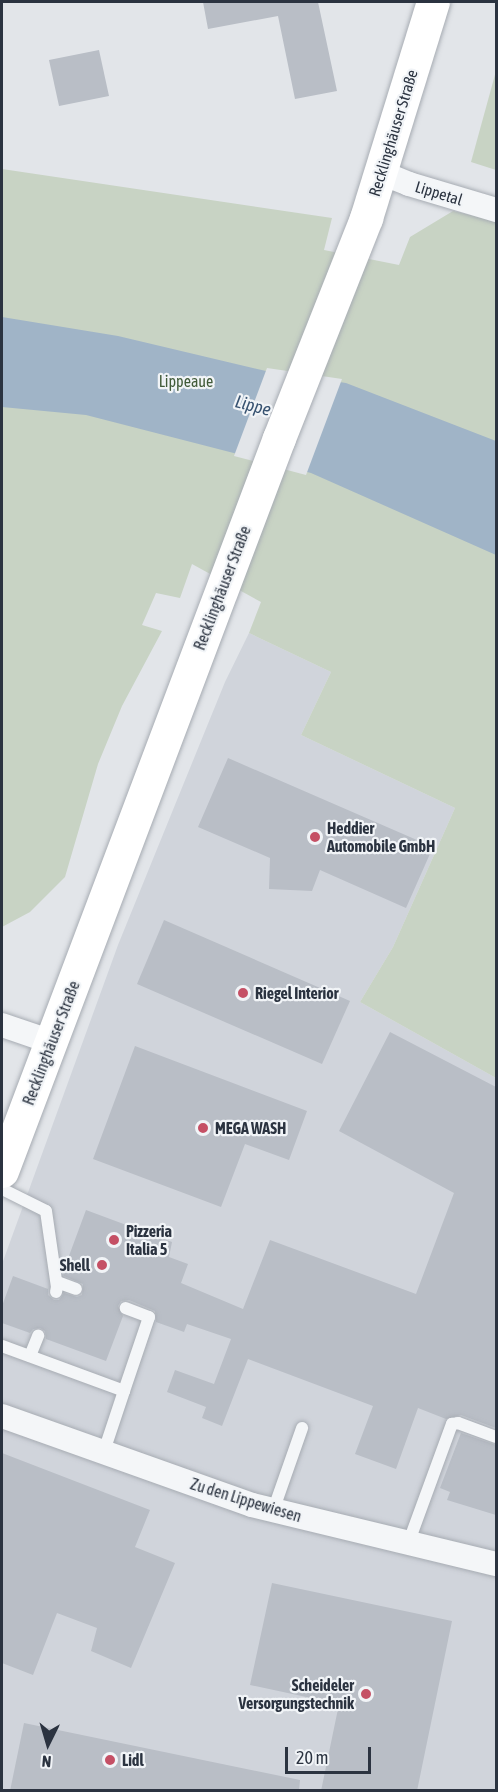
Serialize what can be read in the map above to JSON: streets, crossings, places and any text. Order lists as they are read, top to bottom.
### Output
{
  "streets": {
    "main road": ["Recklinghäuser Straße"],
    "street": ["Lippetal", "Zu den Lippewiesen"]
  },
  "crossings": [
    ["Recklinghäuser Straße", "Lippetal"]
  ],
  "water": ["Lippe"],
  "parks": ["Lippeaue"],
  "places": [
    "Heddier Automobile GmbH",
    "Riegel Interior",
    "MEGA WASH",
    "Pizzeria Italia 5",
    "Shell",
    "Scheideler Versorgungstechnik",
    "Lidl"
  ],
  "scale_bar": "20 m",
  "north": "bottom"
}
